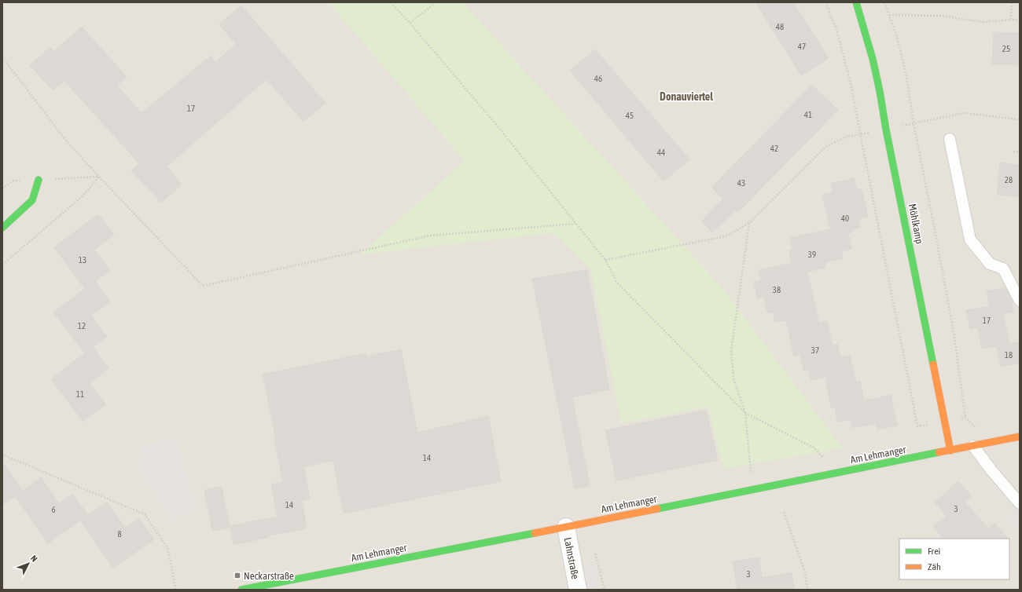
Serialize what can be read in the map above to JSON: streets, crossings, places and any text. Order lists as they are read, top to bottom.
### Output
{
  "streets": {
    "street": ["Möhlkamp", "Am Lehmanger", "Lahnstraße"]
  },
  "crossings": [
    ["Möhlkamp", "Am Lehmanger"],
    ["Am Lehmanger", "Lahnstraße"]
  ],
  "districts": ["Donauviertel"],
  "places": {
    "transit": ["Neckarstraße"]
  },
  "house_numbers": [
    "48",
    "47",
    "25",
    "46",
    "17",
    "41",
    "45",
    "42",
    "44",
    "28",
    "43",
    "40",
    "39",
    "13",
    "38",
    "17",
    "12",
    "37",
    "18",
    "11",
    "14",
    "14",
    "3",
    "6",
    "8",
    "3"
  ],
  "legend": ["Frei", "Zäh"],
  "north": "top right"
}
